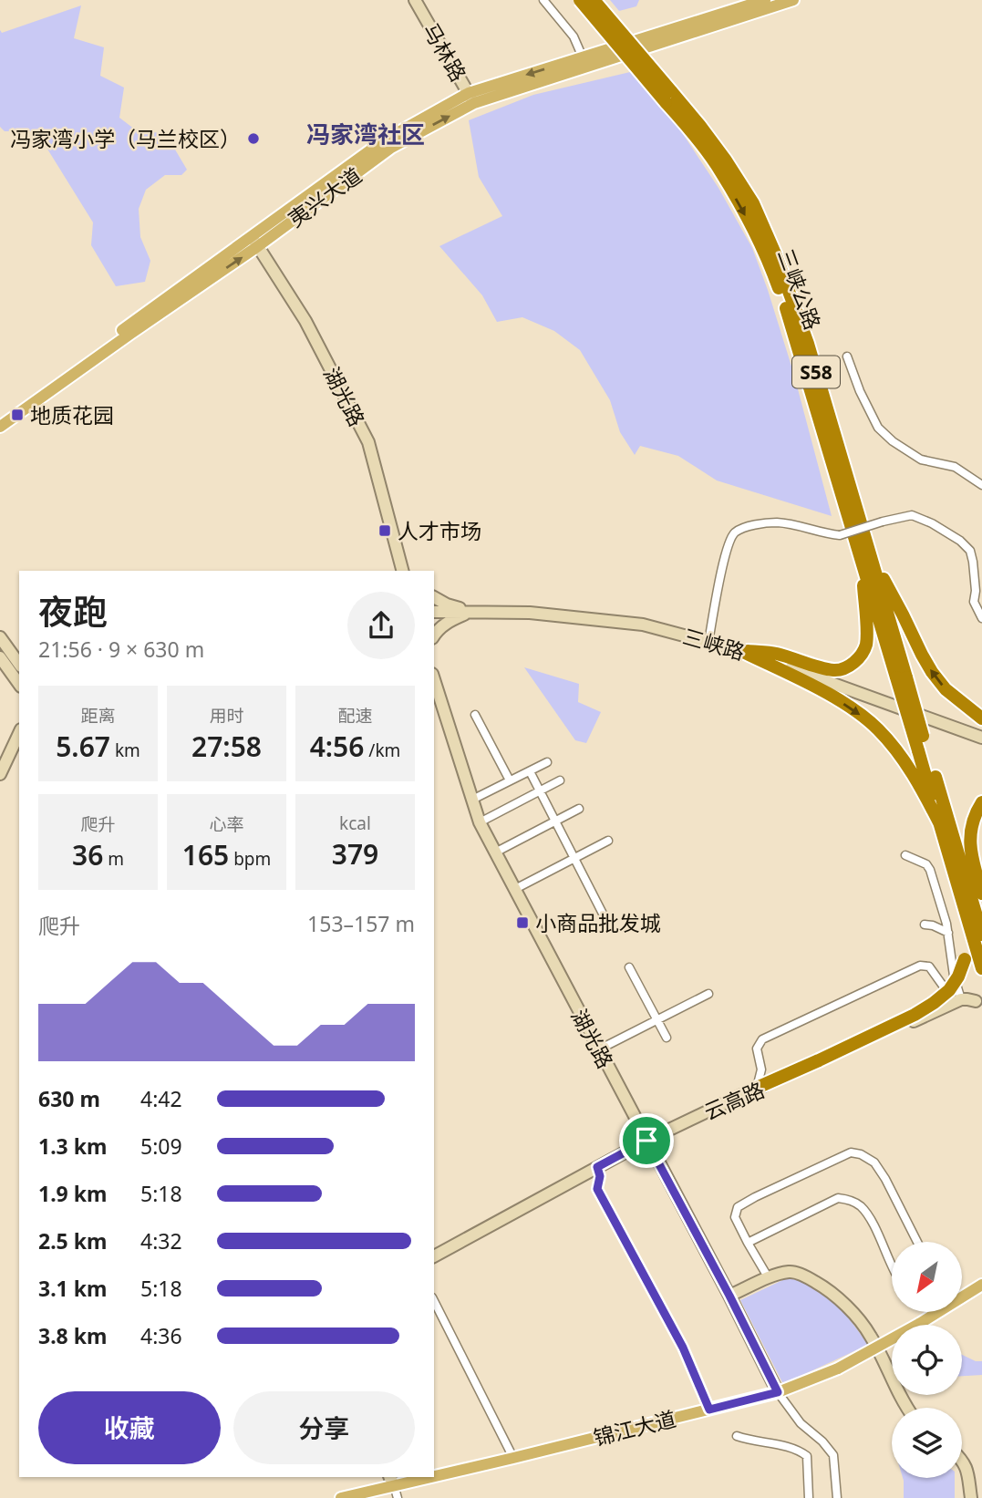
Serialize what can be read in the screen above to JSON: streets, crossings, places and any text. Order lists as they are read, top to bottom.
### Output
{
  "streets": {
    "highway": ["三峡公路", "S58"],
    "main road": [
      "马林路",
      "夷兴大道",
      "湖光路",
      "三峡路",
      "云高路",
      "锦江大道"
    ]
  },
  "crossings": [
    ["马林路", "夷兴大道"],
    ["夷兴大道", "湖光路"],
    ["三峡公路", "S58"],
    ["湖光路", "云高路"],
    ["湖光路", "锦江大道"]
  ],
  "districts": ["冯家湾社区"],
  "places": {
    "other": ["冯家湾小学（马兰校区）"],
    "transit": ["地质花园", "人才市场", "小商品批发城"]
  },
  "north": "bottom left",
  "page": {
    "heading": ["夜跑", "21:56 · 9 × 630 m"],
    "stats": [
      ["距离", "5.67 km"],
      ["用时", "27:58"],
      ["配速", "4:56 /km"],
      ["爬升", "36 m"],
      ["心率", "165 bpm"],
      ["kcal", "379"]
    ],
    "chart": ["爬升", "153–157 m"],
    "list": [
      {
        "name": "630 m",
        "note": "4:42"
      },
      {
        "name": "1.3 km",
        "note": "5:09"
      },
      {
        "name": "1.9 km",
        "note": "5:18"
      },
      {
        "name": "2.5 km",
        "note": "4:32"
      },
      {
        "name": "3.1 km",
        "note": "5:18"
      },
      {
        "name": "3.8 km",
        "note": "4:36"
      }
    ],
    "buttons": ["收藏", "分享"]
  }
}
